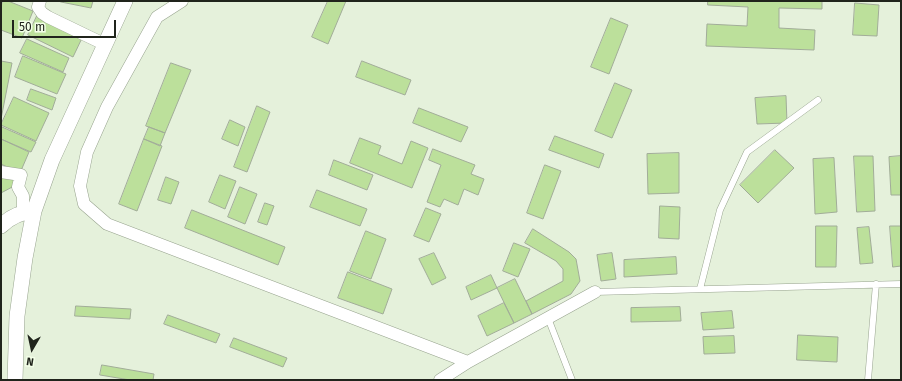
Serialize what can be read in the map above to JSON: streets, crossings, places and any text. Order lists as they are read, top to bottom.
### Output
{
  "scale_bar": "50 m",
  "north": "bottom"
}
